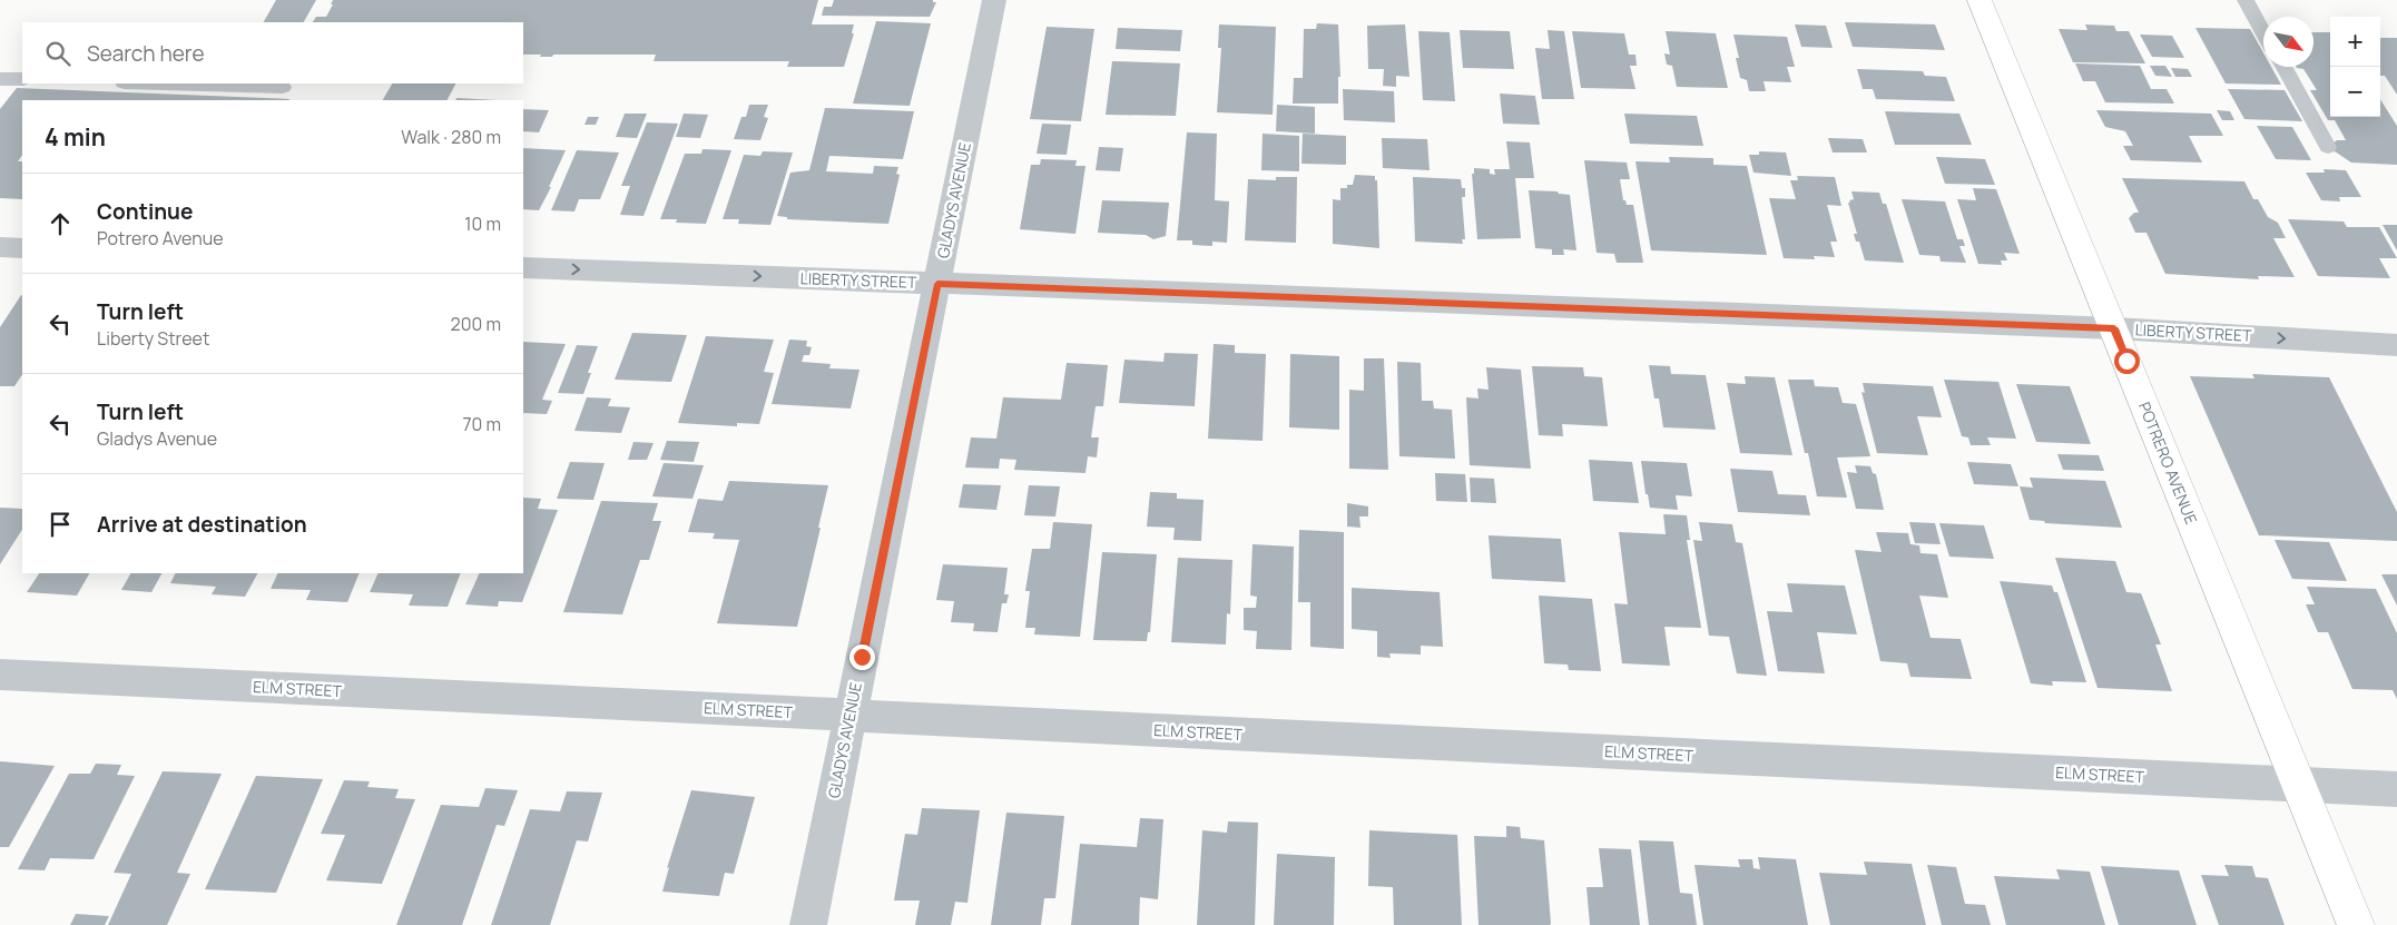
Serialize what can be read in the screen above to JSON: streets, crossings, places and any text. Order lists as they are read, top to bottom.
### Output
{
  "streets": {
    "street": [
      "GLADYS AVENUE",
      "LIBERTY STREET",
      "POTRERO AVENUE",
      "ELM STREET"
    ]
  },
  "crossings": [
    ["GLADYS AVENUE", "LIBERTY STREET"],
    ["GLADYS AVENUE", "ELM STREET"],
    ["LIBERTY STREET", "POTRERO AVENUE"],
    ["POTRERO AVENUE", "ELM STREET"]
  ],
  "one_way": ["LIBERTY STREET"],
  "north": "bottom right",
  "page": {
    "map_buttons": ["+", "−"],
    "search": "Search here",
    "heading": ["4 min", "Walk · 280 m"],
    "list": [
      ["Continue", "Potrero Avenue", "10 m"],
      ["Turn left", "Liberty Street", "200 m"],
      ["Turn left", "Gladys Avenue", "70 m"],
      "Arrive at destination"
    ]
  }
}
